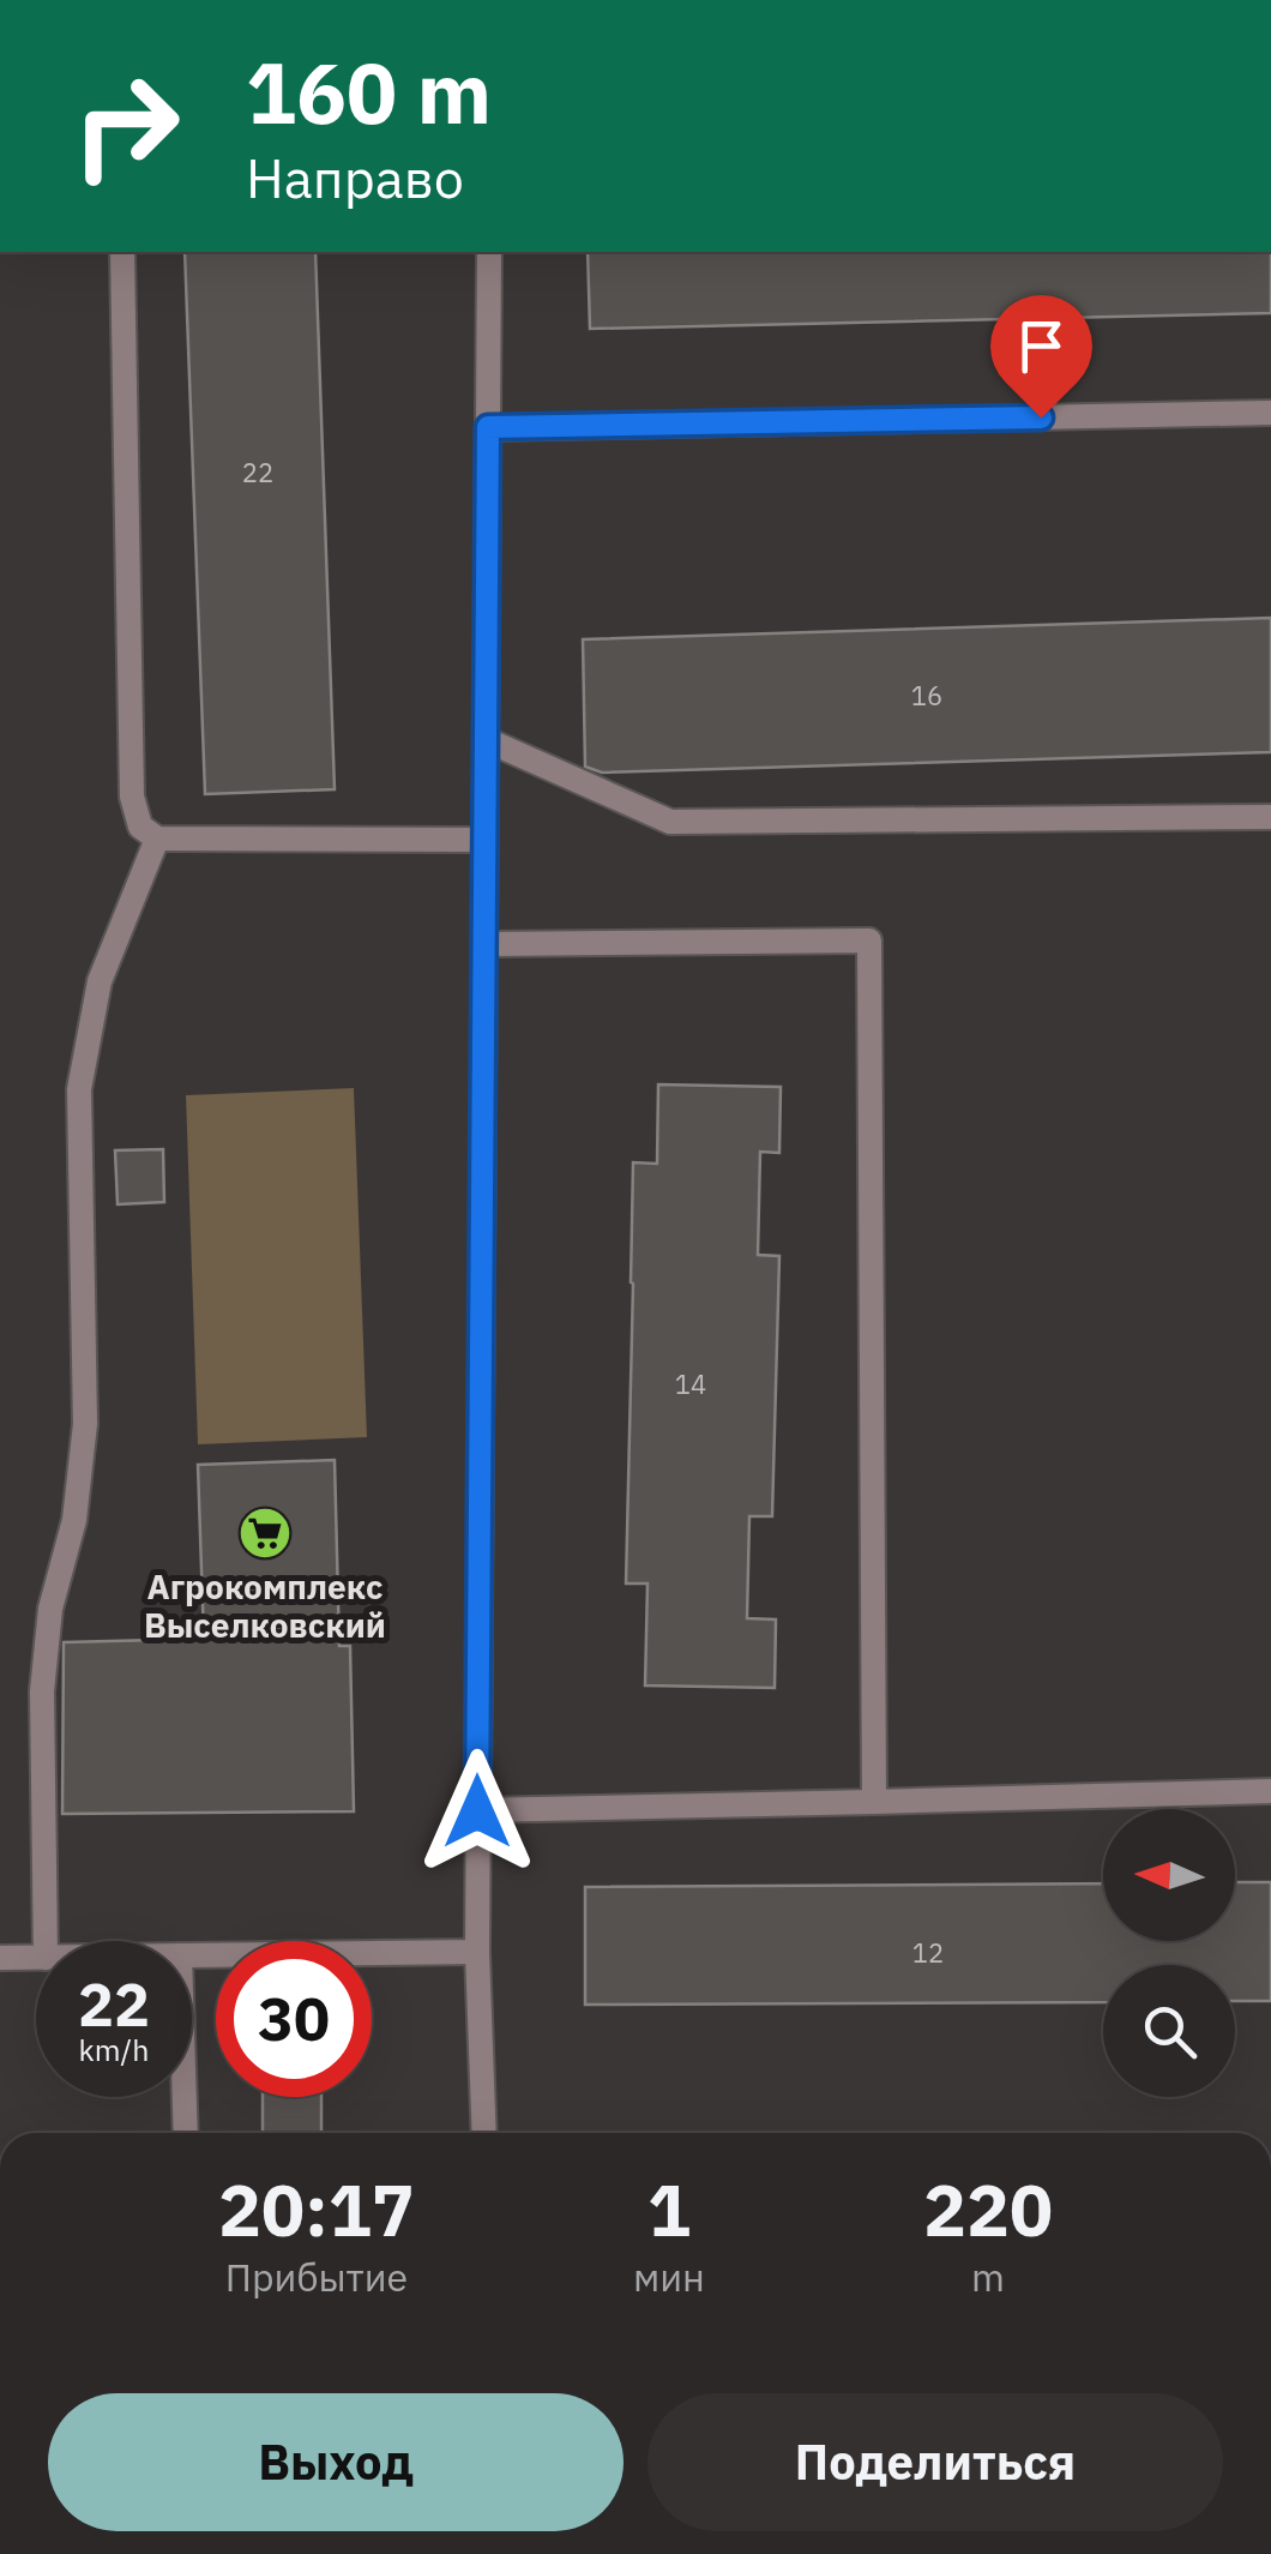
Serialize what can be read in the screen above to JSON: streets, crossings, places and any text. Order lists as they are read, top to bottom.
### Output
{
  "places": {
    "supermarket": ["Агрокомплекс Выселковский"]
  },
  "house_numbers": [
    "22",
    "16",
    "14",
    "12"
  ],
  "north": "left",
  "page": {
    "turn": ["160 m", "Направо"],
    "speed": "22 km/h",
    "limit": "30",
    "eta": [
      "20:17",
      "Прибытие",
      "1",
      "мин",
      "220",
      "m"
    ],
    "buttons": ["Выход", "Поделиться"]
  }
}
